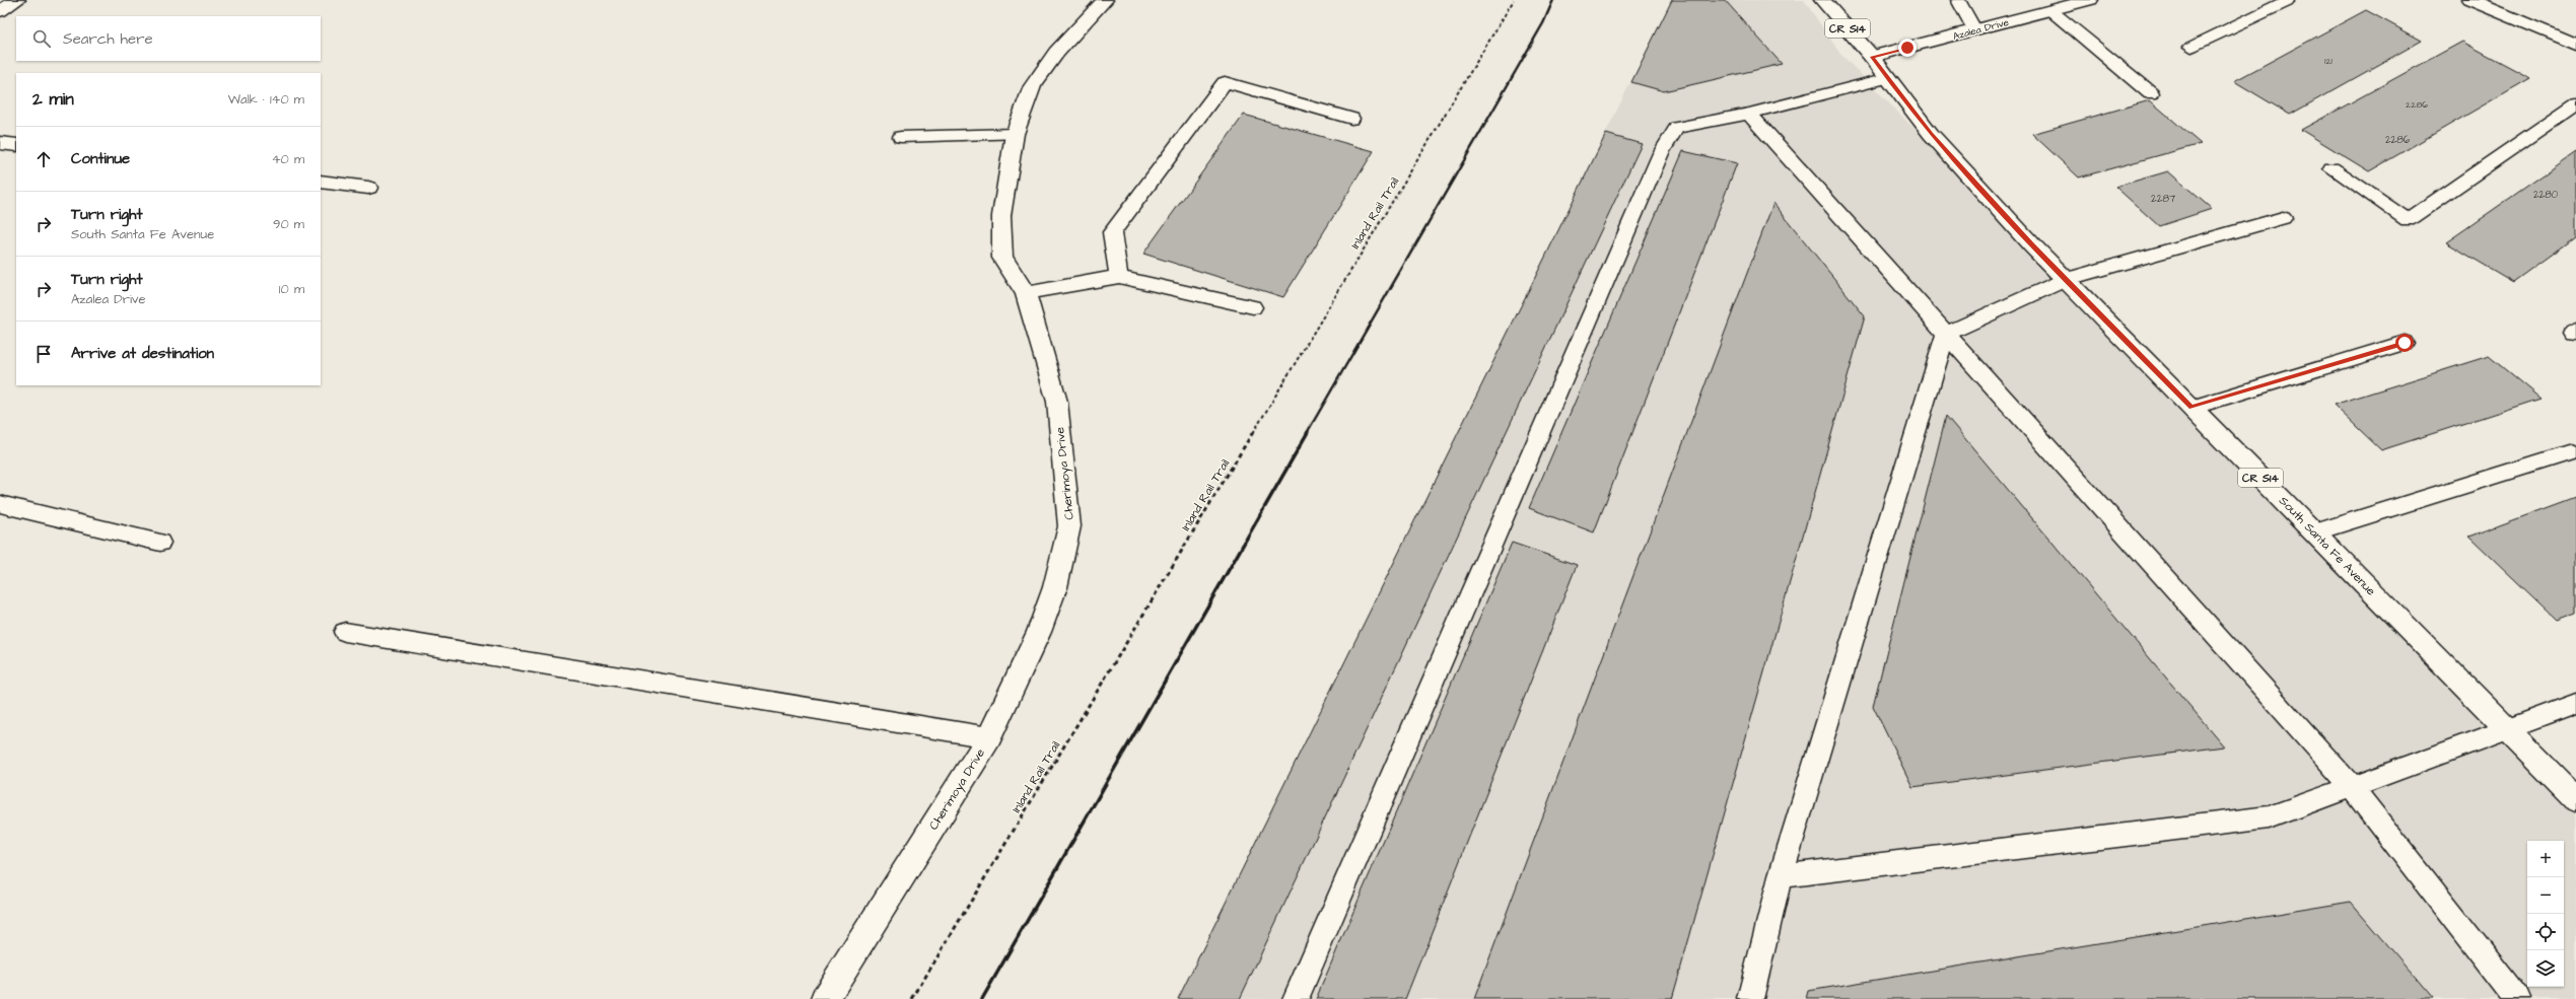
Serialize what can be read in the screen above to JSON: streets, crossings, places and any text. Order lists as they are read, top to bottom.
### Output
{
  "streets": {
    "street": [
      "CR S14",
      "Azalea Drive",
      "Cherimoya Drive",
      "South Santa Fe Avenue"
    ],
    "path": ["Inland Rail Trail"]
  },
  "crossings": [
    ["Azalea Drive", "South Santa Fe Avenue"]
  ],
  "house_numbers": [
    "121",
    "2286",
    "2286",
    "2280",
    "2287"
  ],
  "page": {
    "search": "Search here",
    "heading": ["2 min", "Walk · 140 m"],
    "list": [
      ["Continue", "40 m"],
      ["Turn right", "South Santa Fe Avenue", "90 m"],
      ["Turn right", "Azalea Drive", "10 m"],
      "Arrive at destination"
    ],
    "map_buttons": ["+", "−"]
  }
}
